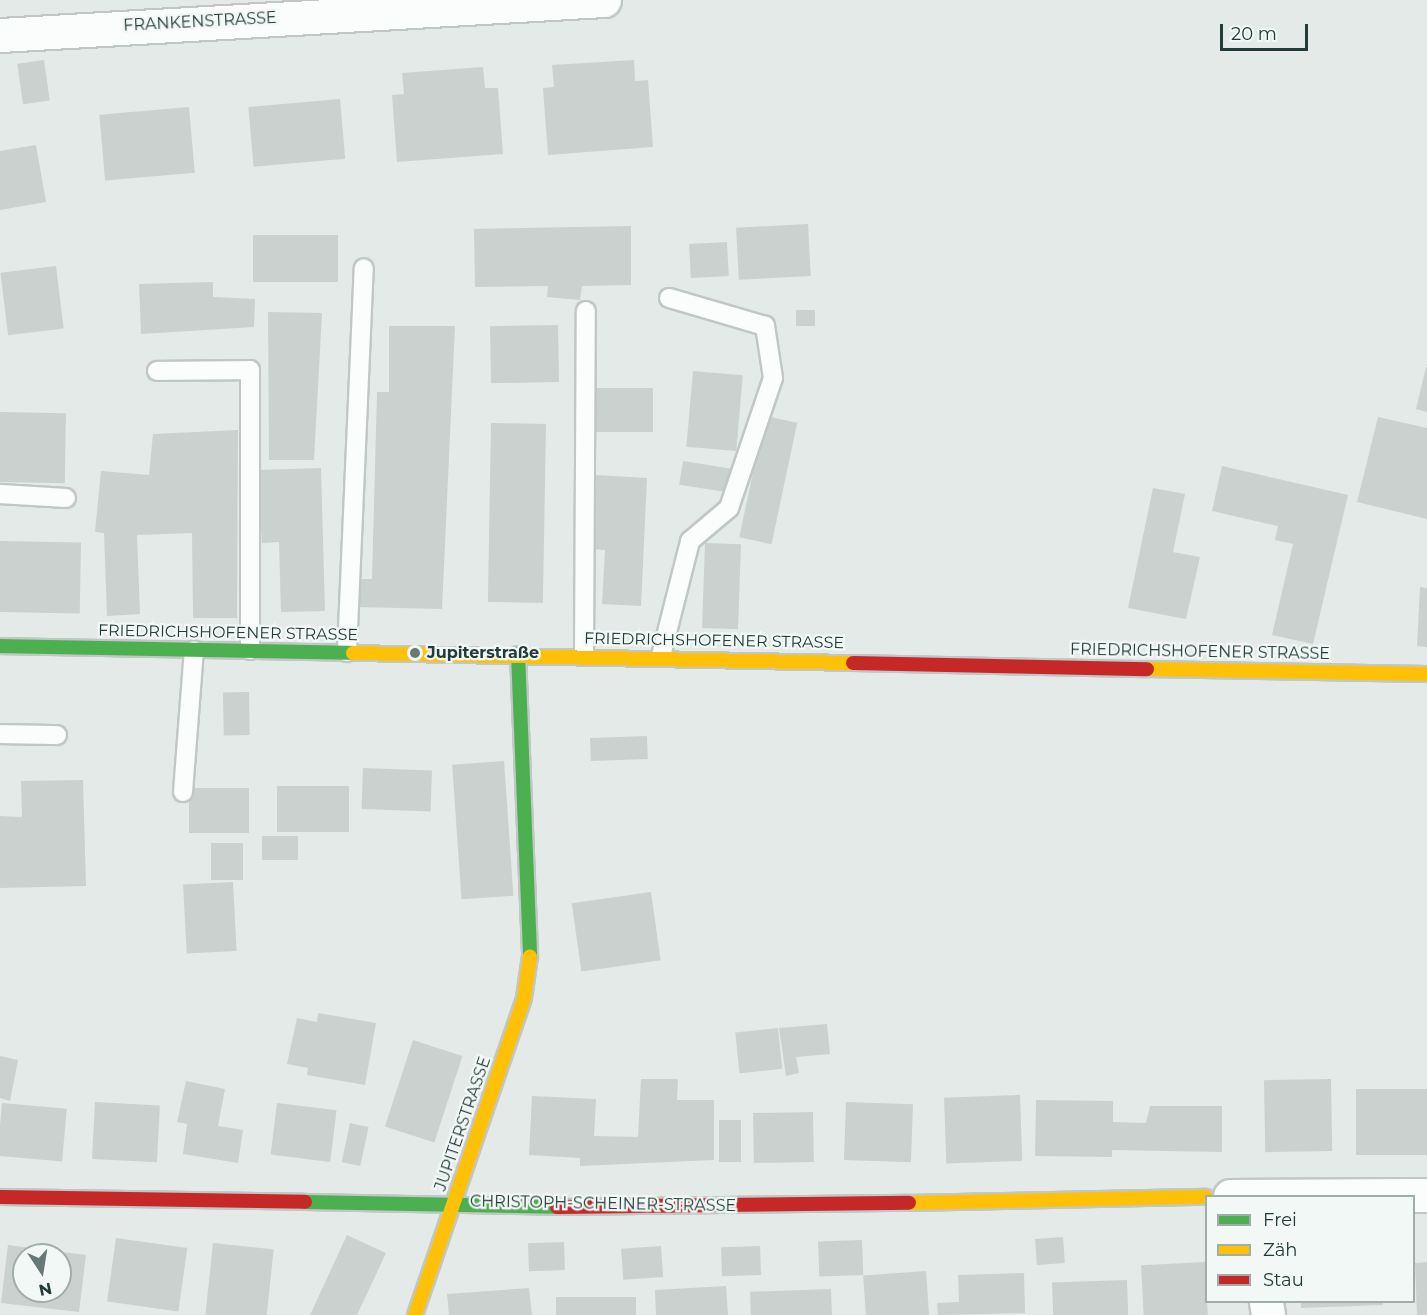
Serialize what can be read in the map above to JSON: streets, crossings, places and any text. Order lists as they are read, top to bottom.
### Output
{
  "streets": {
    "street": [
      "FRANKENSTRASSE",
      "FRIEDRICHSHOFENER STRASSE",
      "JUPITERSTRASSE",
      "CHRISTOPH-SCHEINER-STRASSE"
    ]
  },
  "crossings": [
    ["FRIEDRICHSHOFENER STRASSE", "JUPITERSTRASSE"],
    ["JUPITERSTRASSE", "CHRISTOPH-SCHEINER-STRASSE"]
  ],
  "places": ["Jupiterstraße"],
  "legend": ["Frei", "Zäh", "Stau"],
  "scale_bar": "20 m",
  "north": "bottom"
}
